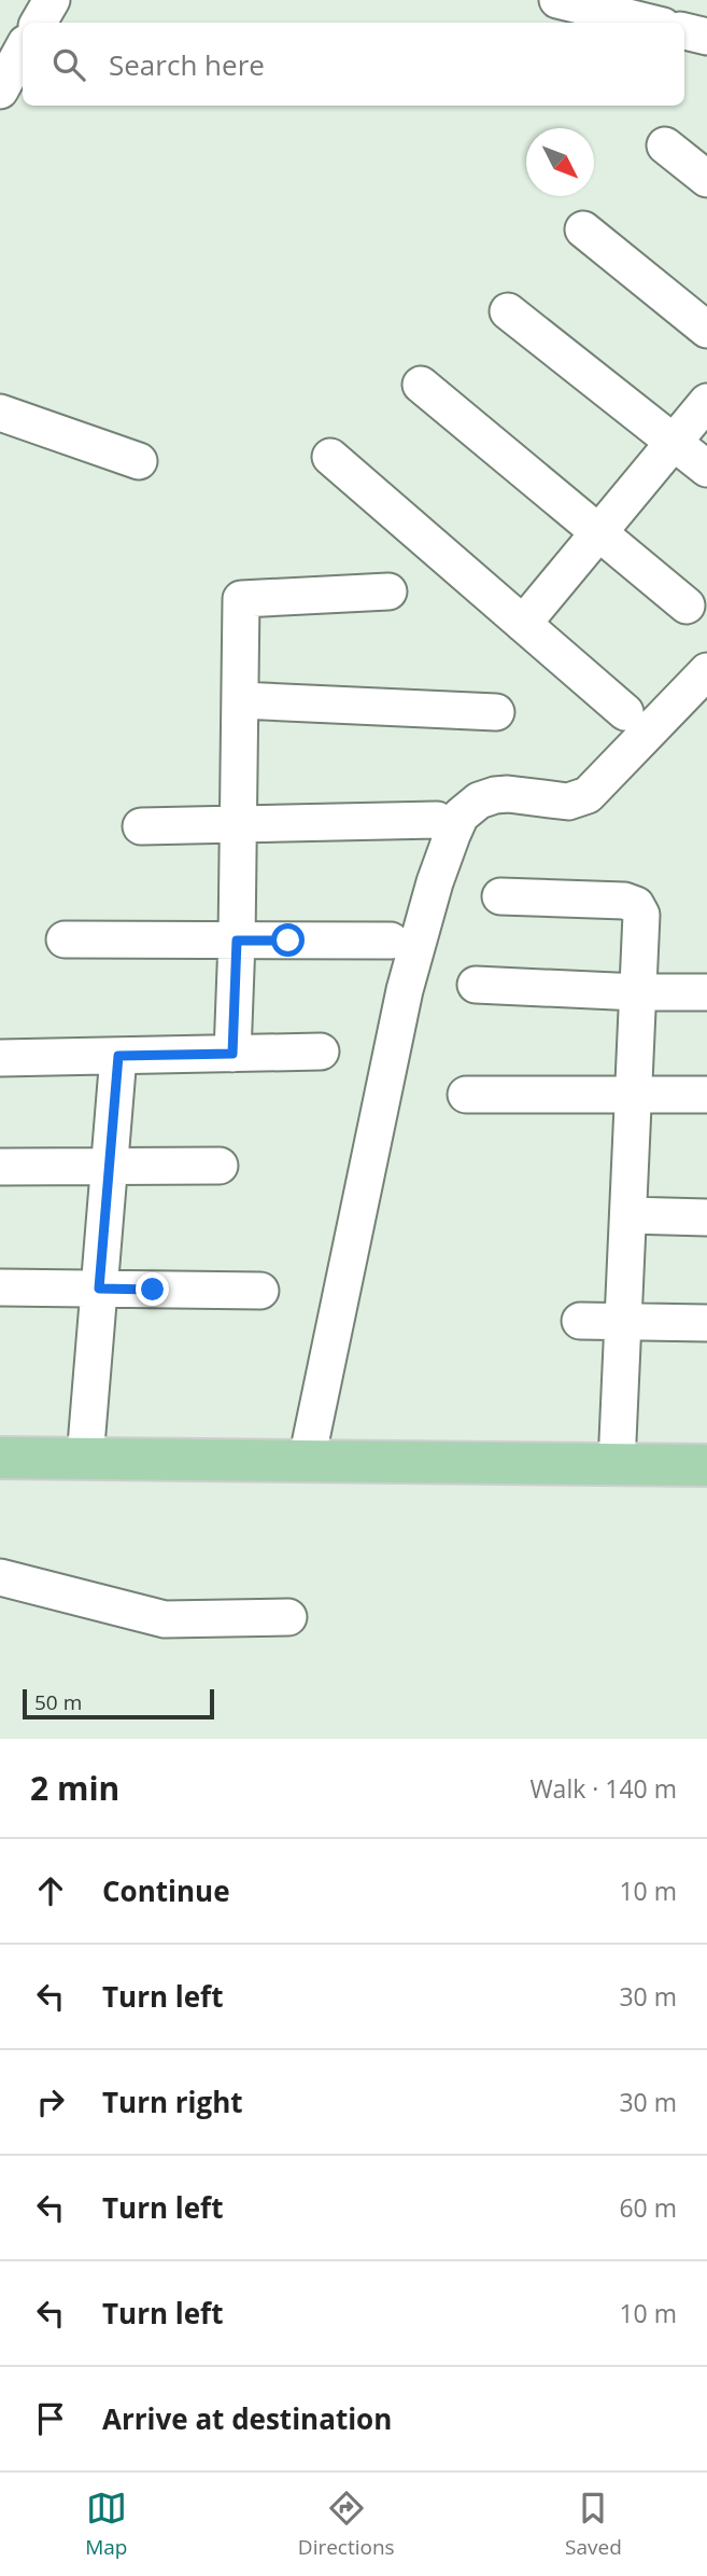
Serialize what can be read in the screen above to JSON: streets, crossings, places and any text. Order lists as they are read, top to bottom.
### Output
{
  "scale_bar": "50 m",
  "north": "bottom right",
  "page": {
    "search": "Search here",
    "scale": "50 m",
    "heading": ["2 min", "Walk · 140 m"],
    "list": [
      ["Continue", "10 m"],
      ["Turn left", "30 m"],
      ["Turn right", "30 m"],
      ["Turn left", "60 m"],
      ["Turn left", "10 m"],
      "Arrive at destination"
    ],
    "nav": ["Map", "Directions", "Saved"]
  }
}
